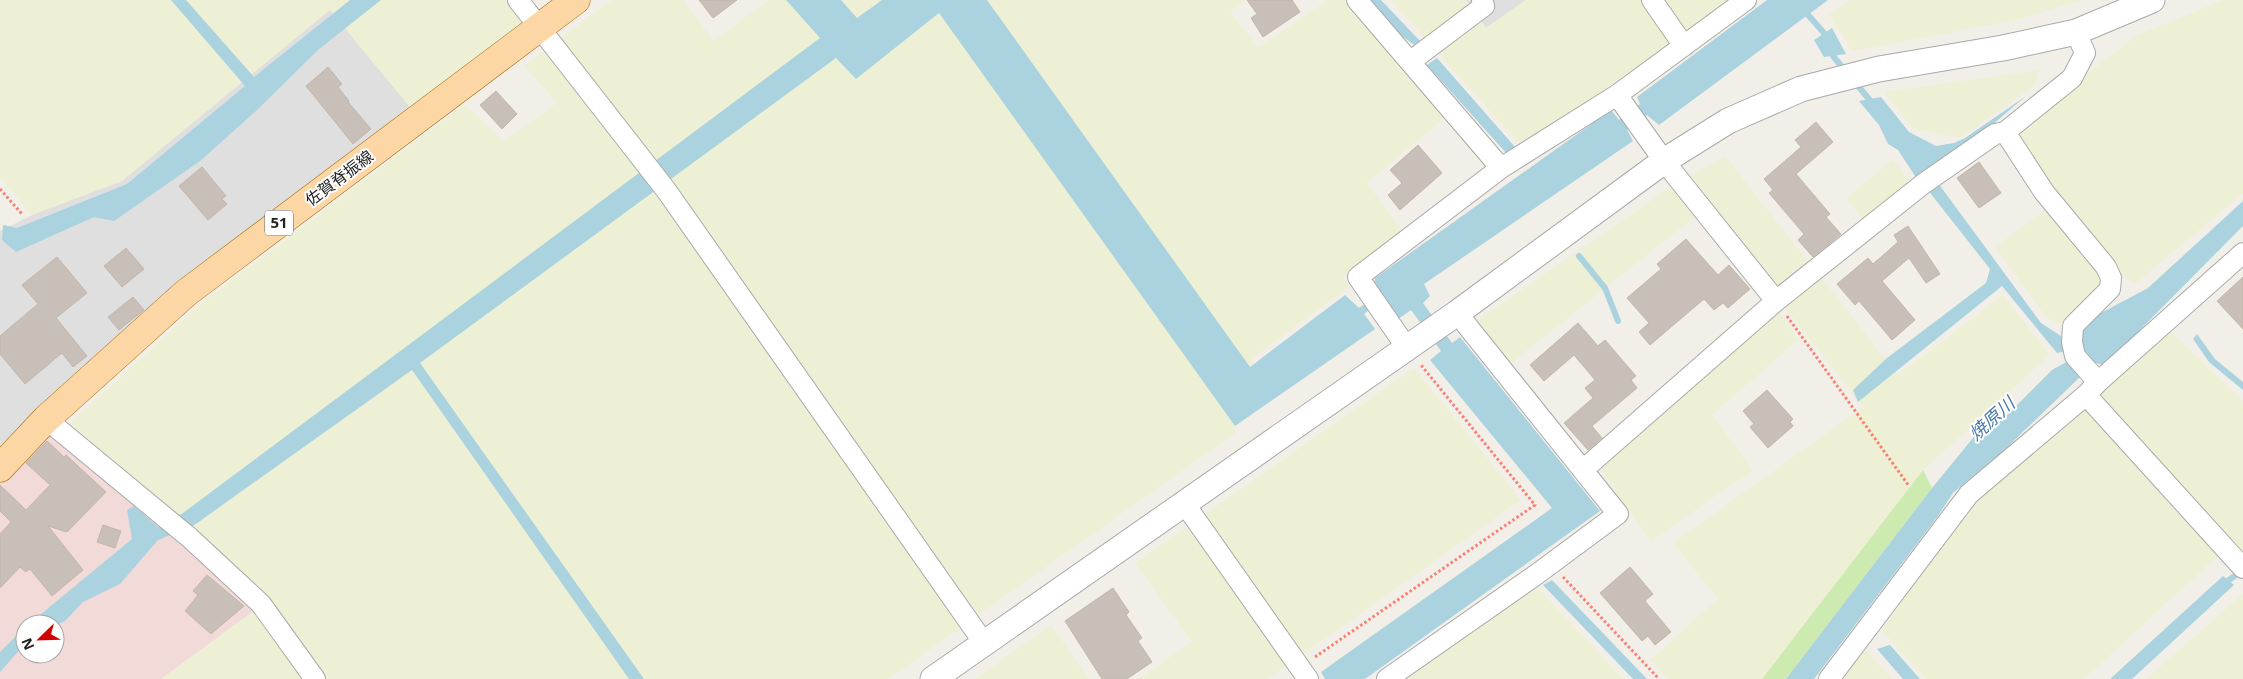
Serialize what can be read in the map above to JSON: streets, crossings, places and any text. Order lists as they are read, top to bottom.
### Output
{
  "streets": {
    "main road": ["佐賀脊振線", "51"]
  },
  "water": ["焼原川"],
  "north": "bottom left"
}
